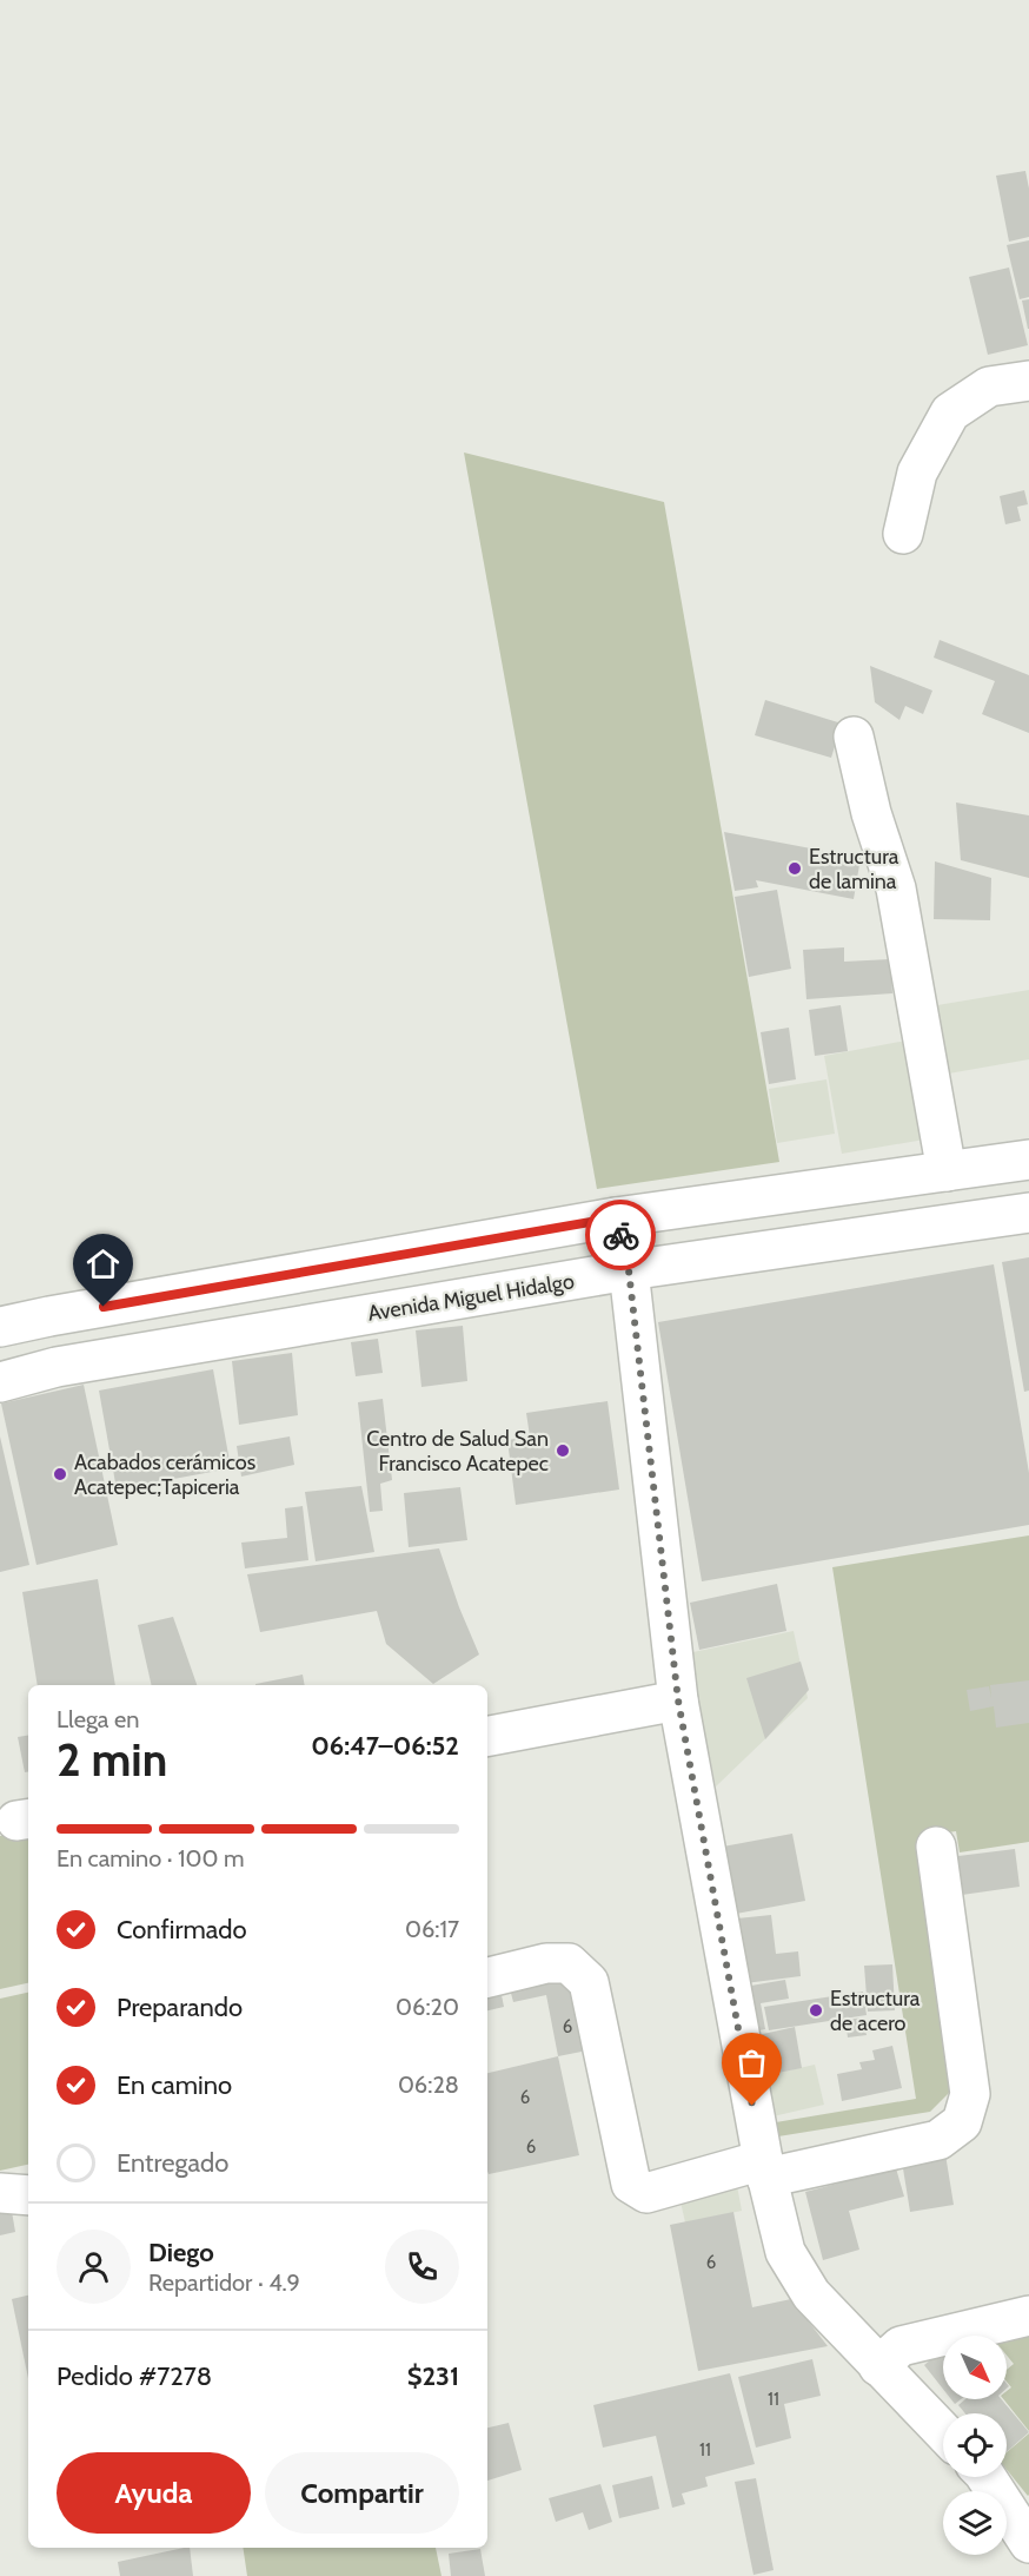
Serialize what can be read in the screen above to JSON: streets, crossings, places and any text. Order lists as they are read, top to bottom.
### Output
{
  "streets": {
    "street": ["Avenida Miguel Hidalgo"]
  },
  "places": [
    "Estructura de lamina",
    "Centro de Salud San Francisco Acatepec",
    "Acabados cerámicos Acatepec;Tapiceria",
    "Estructura de acero"
  ],
  "house_numbers": [
    "6",
    "6",
    "6",
    "6",
    "11",
    "11"
  ],
  "north": "bottom right",
  "page": {
    "heading": ["2 min", "Llega en", "06:47–06:52"],
    "panel": [
      "Diego",
      "Repartidor · 4.9",
      "Pedido #7278",
      "$231"
    ],
    "bar": "En camino · 100 m",
    "list": [
      ["Confirmado", "06:17"],
      ["Preparando", "06:20"],
      ["En camino", "06:28"],
      "Entregado"
    ],
    "buttons": ["Ayuda", "Compartir"]
  }
}
